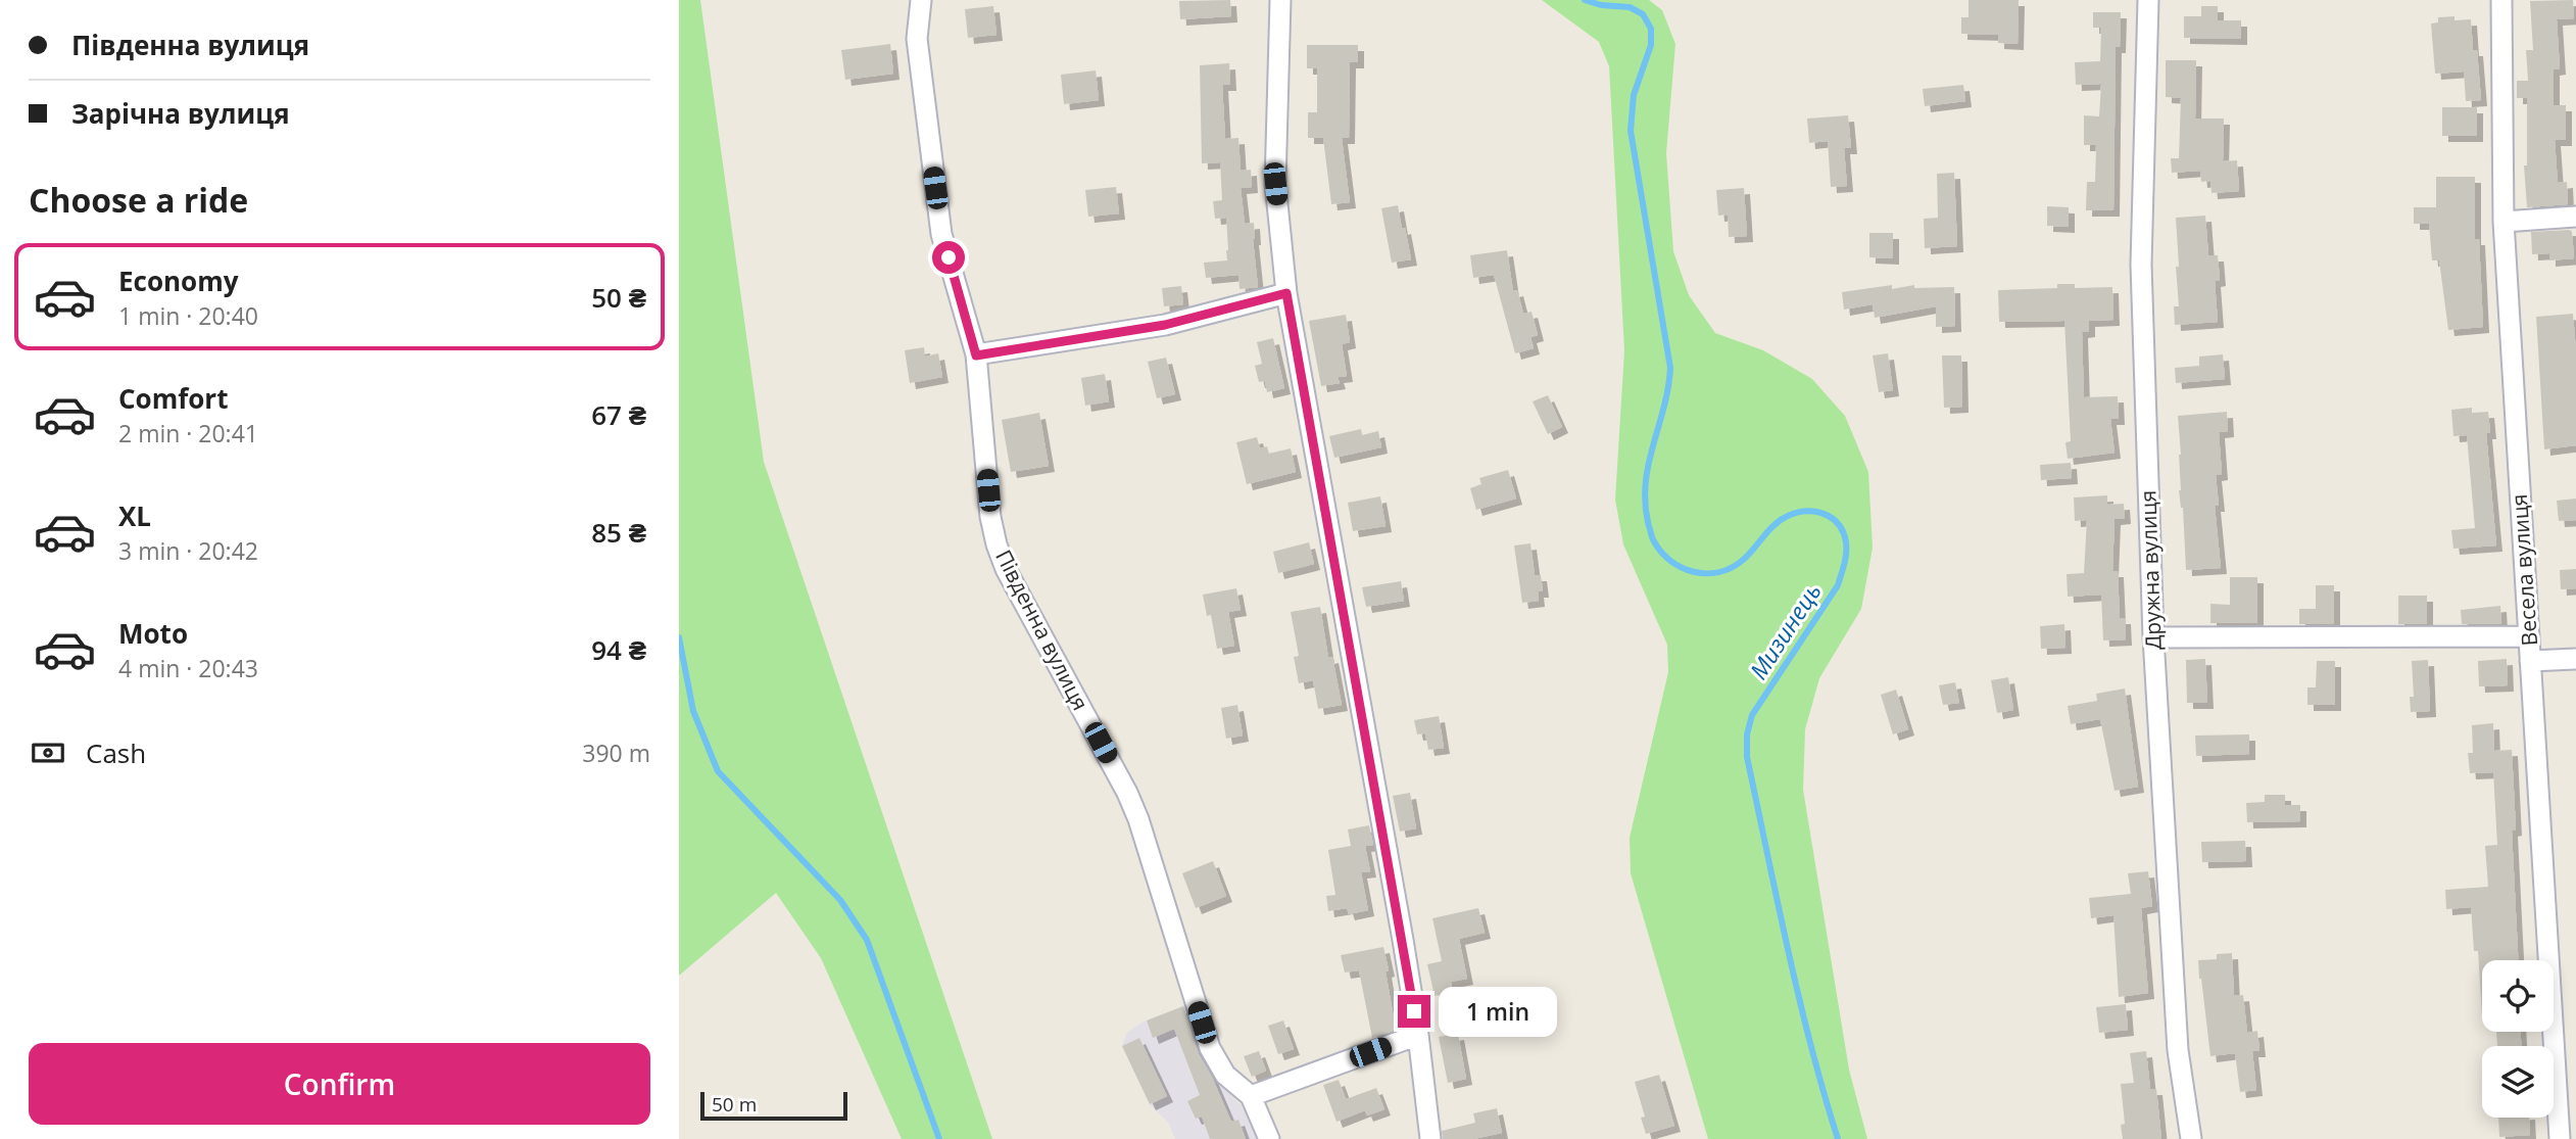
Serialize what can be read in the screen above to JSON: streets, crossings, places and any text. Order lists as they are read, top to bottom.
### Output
{
  "streets": {
    "street": ["Дружна вулиця", "Весела вулиця", "Південна вулиця"]
  },
  "water": ["Мизинець"],
  "scale_bar": "50 m",
  "page": {
    "banner": ["Південна вулиця", "Зарічна вулиця"],
    "heading": "Choose a ride",
    "list": [
      {
        "name": "Economy",
        "note": "1 min · 20:40",
        "value": "50 ₴"
      },
      {
        "name": "Comfort",
        "note": "2 min · 20:41",
        "value": "67 ₴"
      },
      {
        "name": "XL",
        "note": "3 min · 20:42",
        "value": "85 ₴"
      },
      {
        "name": "Moto",
        "note": "4 min · 20:43",
        "value": "94 ₴"
      }
    ],
    "pay": ["Cash", "390 m"],
    "bubble": "1 min",
    "buttons": "Confirm",
    "scale": "50 m"
  }
}
